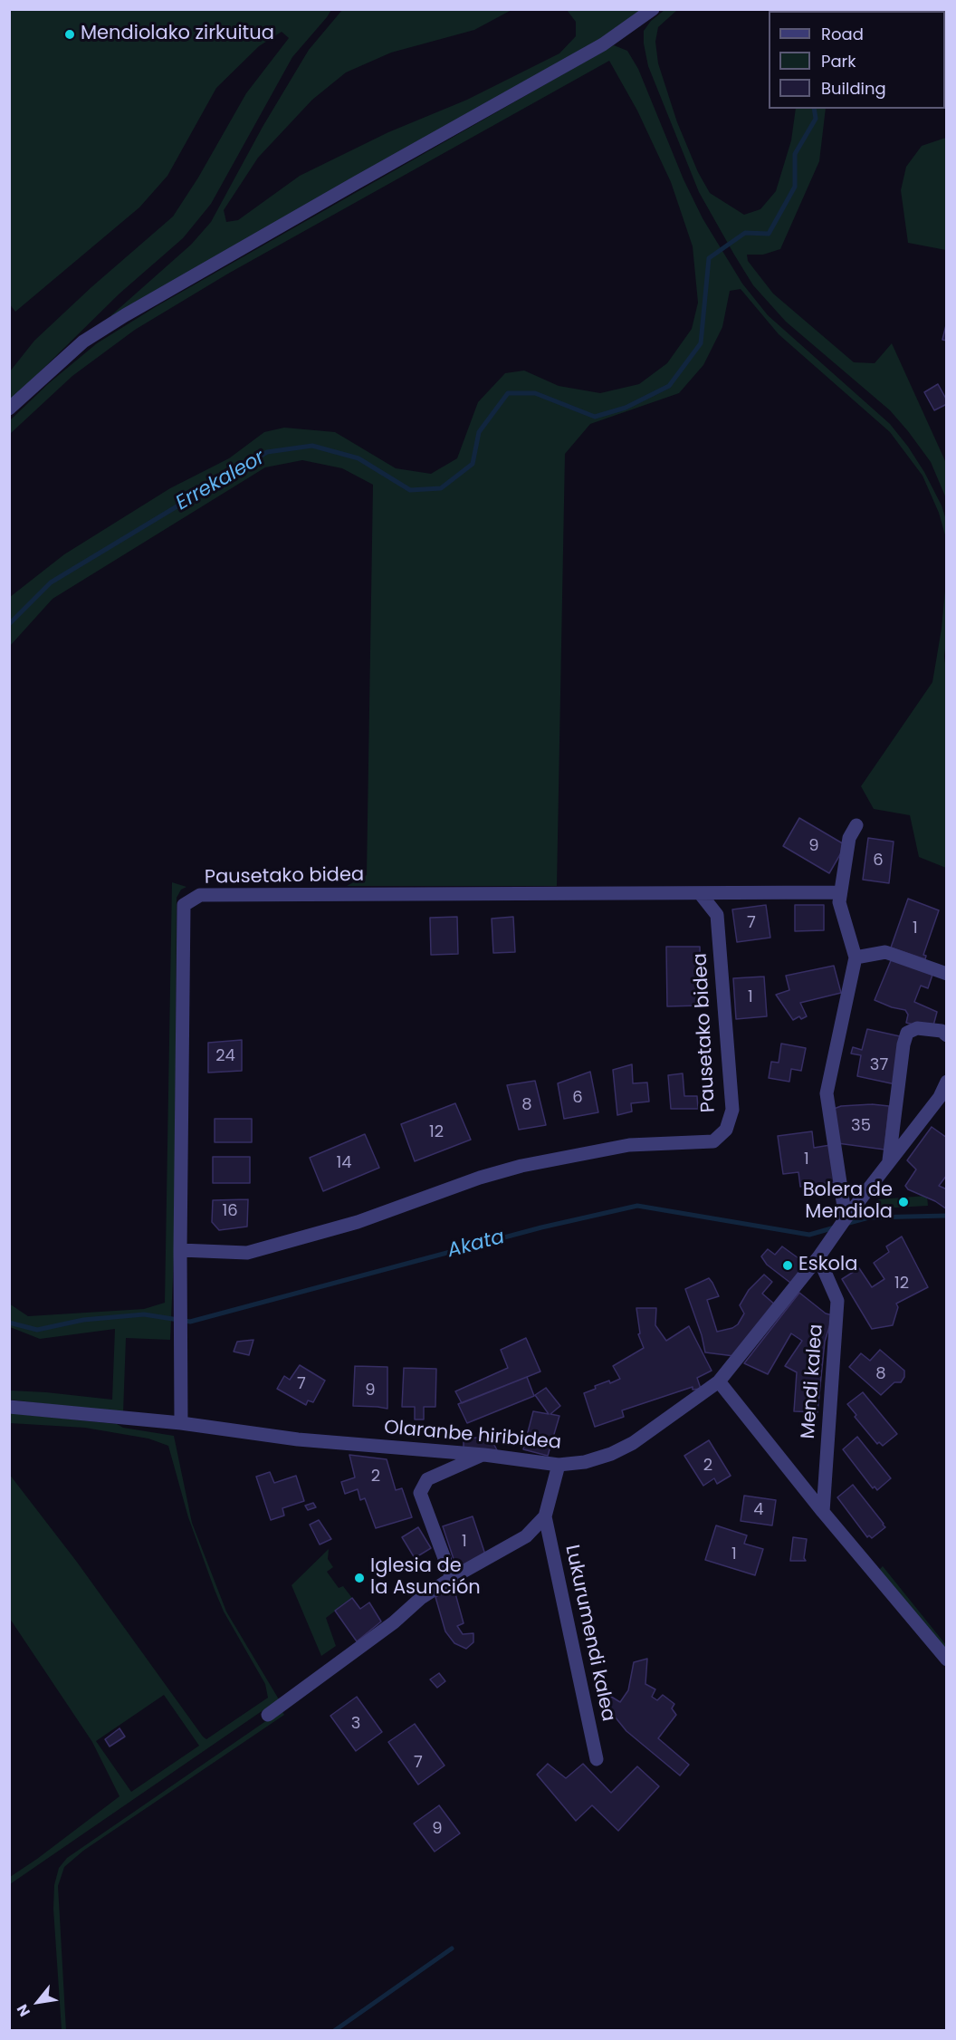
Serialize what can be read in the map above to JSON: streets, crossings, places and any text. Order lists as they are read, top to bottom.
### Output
{
  "streets": {
    "street": [
      "Pausetako bidea",
      "Mendi kalea",
      "Olaranbe hiribidea",
      "Lukurumendi kalea"
    ]
  },
  "crossings": [
    ["Pausetako bidea", "Olaranbe hiribidea"],
    ["Mendi kalea", "Olaranbe hiribidea"]
  ],
  "water": ["Errekaleor", "Akata"],
  "places": [
    "Mendiolako zirkuitua",
    "Bolera de Mendiola",
    "Eskola",
    "Iglesia de la Asunción"
  ],
  "house_numbers": [
    "9",
    "6",
    "7",
    "1",
    "1",
    "24",
    "37",
    "6",
    "8",
    "35",
    "12",
    "1",
    "14",
    "16",
    "12",
    "8",
    "7",
    "9",
    "2",
    "2",
    "4",
    "1",
    "1",
    "3",
    "7",
    "9"
  ],
  "legend": ["Road", "Park", "Building"],
  "north": "bottom left"
}
